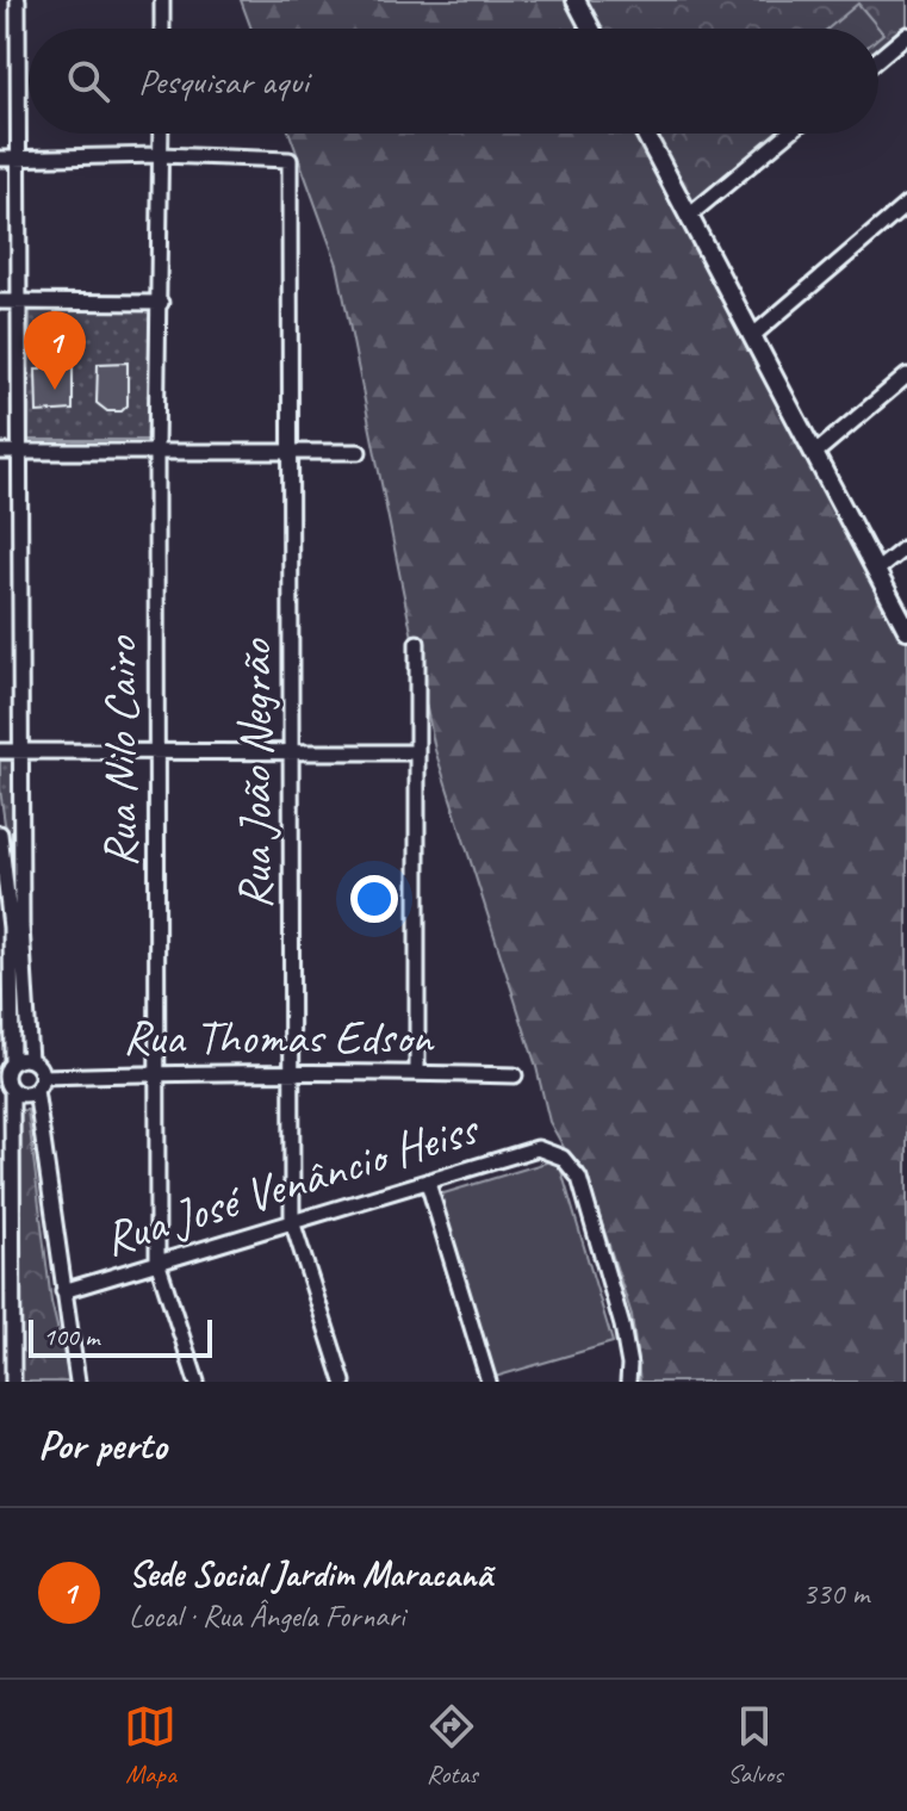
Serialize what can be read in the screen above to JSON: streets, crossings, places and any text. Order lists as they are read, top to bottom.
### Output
{
  "streets": {
    "street": [
      "Rua Nilo Cairo",
      "Rua João Negrão",
      "Rua Thomas Edson",
      "Rua José Venâncio Heiss"
    ]
  },
  "crossings": [
    ["Rua Nilo Cairo", "Rua João Negrão"],
    ["Rua Nilo Cairo", "Rua Thomas Edson"],
    ["Rua Nilo Cairo", "Rua José Venâncio Heiss"],
    ["Rua João Negrão", "Rua Thomas Edson"],
    ["Rua João Negrão", "Rua José Venâncio Heiss"]
  ],
  "scale_bar": "100 m",
  "page": {
    "search": "Pesquisar aqui",
    "pins": "1",
    "scale": "100 m",
    "heading": "Por perto",
    "list": [
      {
        "mark": "1",
        "name": "Sede Social Jardim Maracanã",
        "note": "Local · Rua Ângela Fornari",
        "value": "330 m"
      }
    ],
    "nav": ["Mapa", "Rotas", "Salvos"]
  }
}
